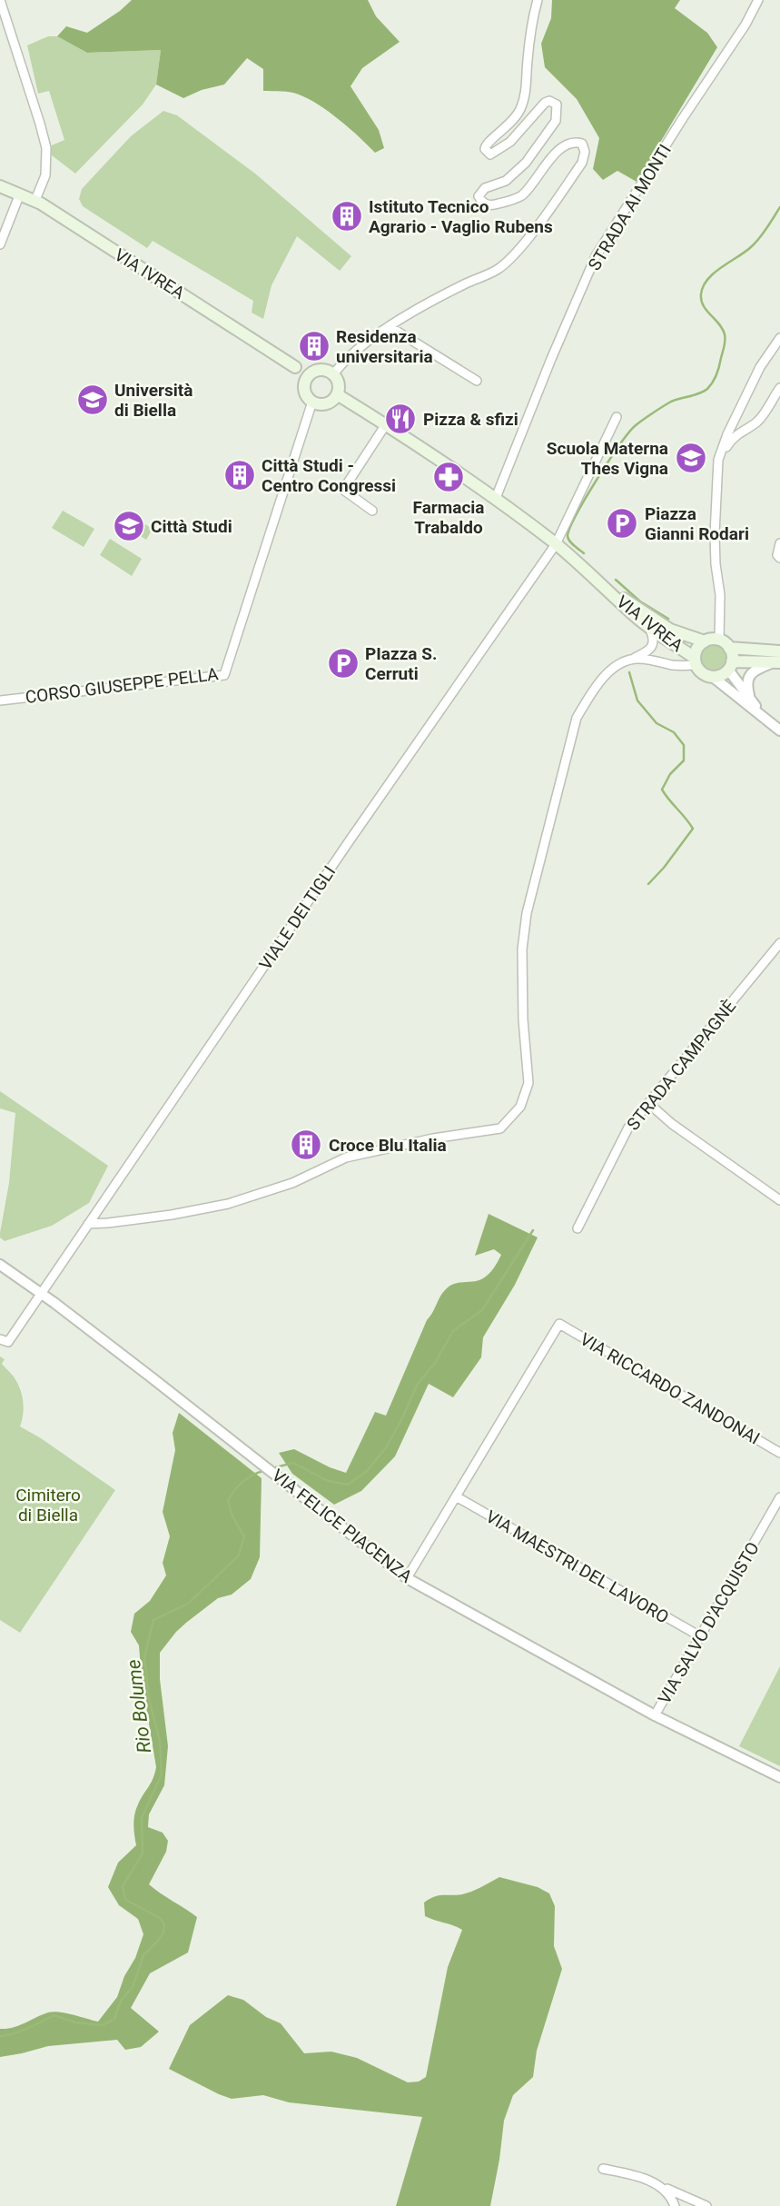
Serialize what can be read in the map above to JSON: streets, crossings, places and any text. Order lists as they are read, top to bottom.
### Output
{
  "streets": {
    "main road": ["VIA IVREA"],
    "street": [
      "STRADA AI MONTI",
      "CORSO GIUSEPPE PELLA",
      "VIALE DEI TIGLI",
      "STRADA CAMPAGNÈ",
      "VIA RICCARDO ZANDONAI",
      "VIA FELICE PIACENZA",
      "VIA MAESTRI DEL LAVORO",
      "VIA SALVO D'ACQUISTO"
    ]
  },
  "crossings": [
    ["STRADA AI MONTI", "VIA IVREA"],
    ["VIA IVREA", "CORSO GIUSEPPE PELLA"],
    ["VIA IVREA", "VIALE DEI TIGLI"],
    ["VIALE DEI TIGLI", "VIA FELICE PIACENZA"],
    ["VIA RICCARDO ZANDONAI", "VIA MAESTRI DEL LAVORO"],
    ["VIA FELICE PIACENZA", "VIA SALVO D'ACQUISTO"],
    ["VIA MAESTRI DEL LAVORO", "VIA SALVO D'ACQUISTO"]
  ],
  "water": ["Rio Bolume"],
  "parks": ["Cimitero di Biella"],
  "places": {
    "building": [
      "Istituto Tecnico Agrario - Vaglio Rubens",
      "Residenza universitaria",
      "Città Studi - Centro Congressi",
      "Croce Blu Italia"
    ],
    "school or university": ["Università di Biella", "Scuola Materna Thes Vigna", "Città Studi"],
    "restaurant": ["Pizza & sfizi"],
    "pharmacy": ["Farmacia Trabaldo"],
    "parking": ["Piazza Gianni Rodari", "PIazza S. Cerruti"]
  }
}
